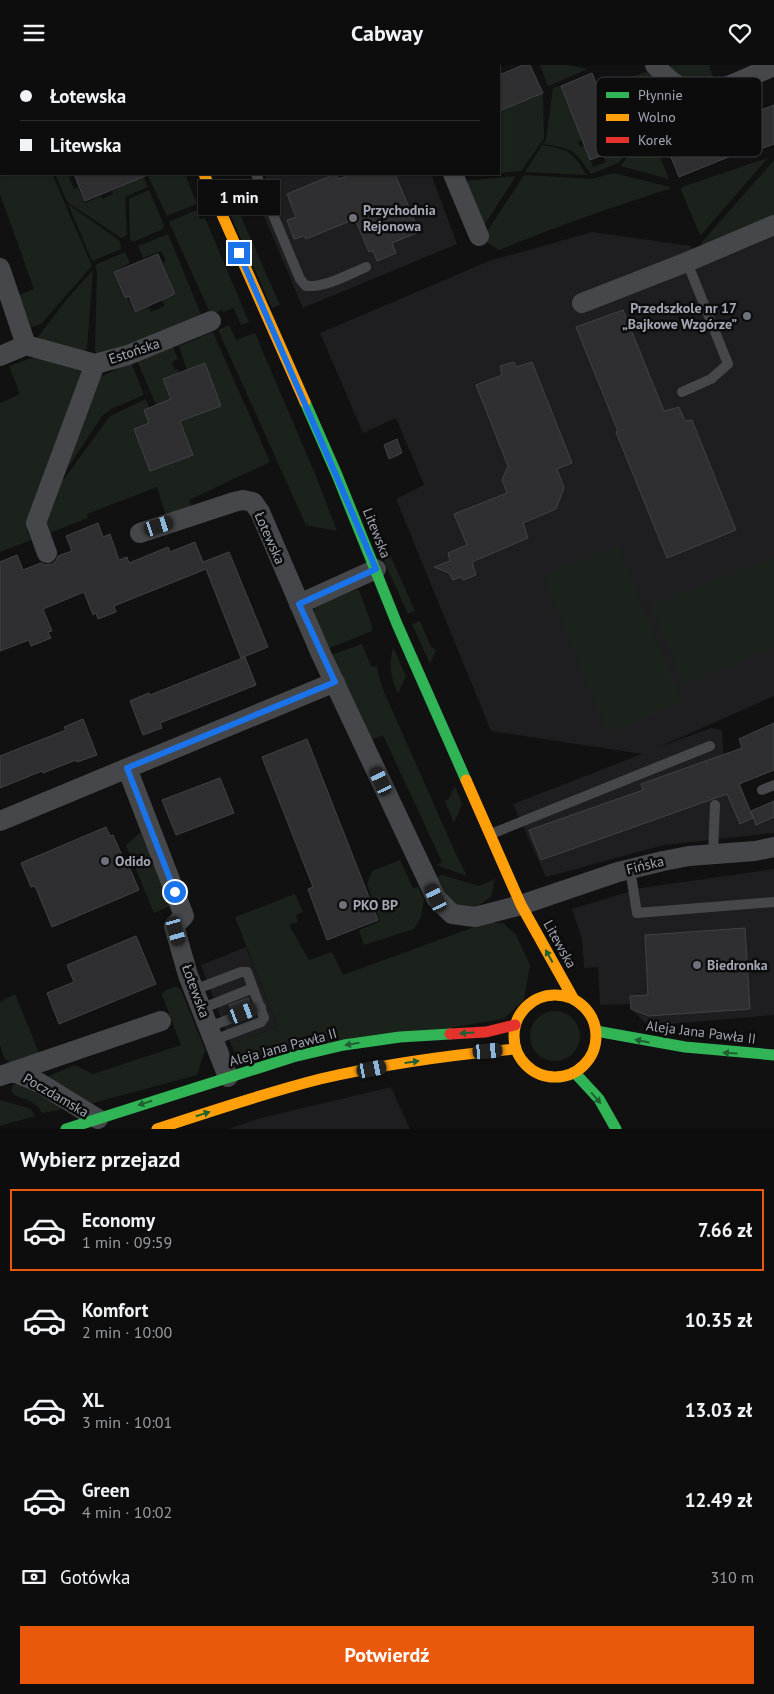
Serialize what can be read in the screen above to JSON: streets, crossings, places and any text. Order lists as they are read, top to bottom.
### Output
{
  "streets": {
    "street": [
      "Estońska",
      "Litewska",
      "Łotewska",
      "Fińska",
      "Aleja Jana Pawła II",
      "Poczdamska"
    ]
  },
  "crossings": [
    ["Litewska", "Łotewska"],
    ["Litewska", "Fińska"],
    ["Litewska", "Aleja Jana Pawła II"],
    ["Łotewska", "Fińska"],
    ["Łotewska", "Aleja Jana Pawła II"],
    ["Aleja Jana Pawła II", "Poczdamska"]
  ],
  "places": [
    "Przychodnia Rejonowa",
    "Przedszkole nr 17 „Bajkowe Wzgórze”",
    "Odido",
    "PKO BP",
    "Biedronka"
  ],
  "legend": ["Płynnie", "Wolno", "Korek"],
  "page": {
    "header": "Cabway",
    "banner": ["Łotewska", "Litewska"],
    "bubble": "1 min",
    "heading": "Wybierz przejazd",
    "list": [
      {
        "name": "Economy",
        "note": "1 min · 09:59",
        "value": "7.66 zł"
      },
      {
        "name": "Komfort",
        "note": "2 min · 10:00",
        "value": "10.35 zł"
      },
      {
        "name": "XL",
        "note": "3 min · 10:01",
        "value": "13.03 zł"
      },
      {
        "name": "Green",
        "note": "4 min · 10:02",
        "value": "12.49 zł"
      }
    ],
    "pay": ["Gotówka", "310 m"],
    "buttons": "Potwierdź"
  }
}
